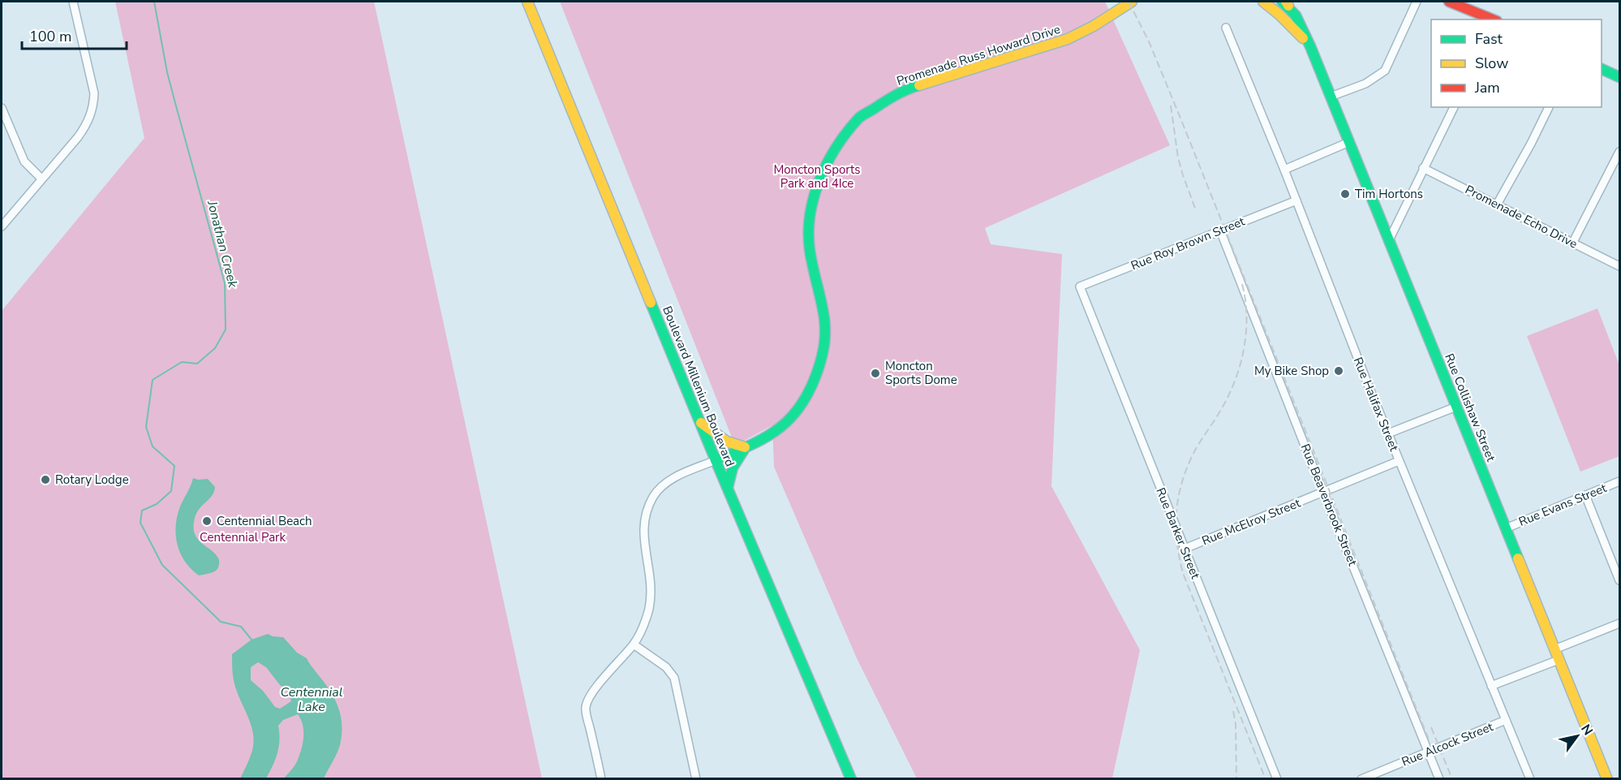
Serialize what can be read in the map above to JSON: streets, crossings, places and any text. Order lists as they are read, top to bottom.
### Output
{
  "streets": {
    "street": [
      "Promenade Russ Howard Drive",
      "Promenade Echo Drive",
      "Rue Roy Brown Street",
      "Boulevard Millenium Boulevard",
      "Rue Halifax Street",
      "Rue Collishaw Street",
      "Rue Beaverbrook Street",
      "Rue Evans Street",
      "Rue McElroy Street",
      "Rue Barker Street",
      "Rue Alcock Street"
    ]
  },
  "crossings": [
    ["Promenade Russ Howard Drive", "Boulevard Millenium Boulevard"],
    ["Rue Roy Brown Street", "Rue Halifax Street"],
    ["Rue Roy Brown Street", "Rue Beaverbrook Street"],
    ["Rue Roy Brown Street", "Rue Barker Street"],
    ["Rue Halifax Street", "Rue McElroy Street"],
    ["Rue Halifax Street", "Rue Alcock Street"],
    ["Rue Collishaw Street", "Rue Evans Street"],
    ["Rue Beaverbrook Street", "Rue McElroy Street"],
    ["Rue Beaverbrook Street", "Rue Alcock Street"],
    ["Rue McElroy Street", "Rue Barker Street"]
  ],
  "water": ["Jonathan Creek", "Centennial Lake"],
  "parks": ["Moncton Sports Park and 4Ice", "Centennial Park"],
  "places": [
    "Tim Hortons",
    "My Bike Shop",
    "Moncton Sports Dome",
    "Rotary Lodge",
    "Centennial Beach"
  ],
  "legend": ["Fast", "Slow", "Jam"],
  "scale_bar": "100 m",
  "north": "top right"
}
